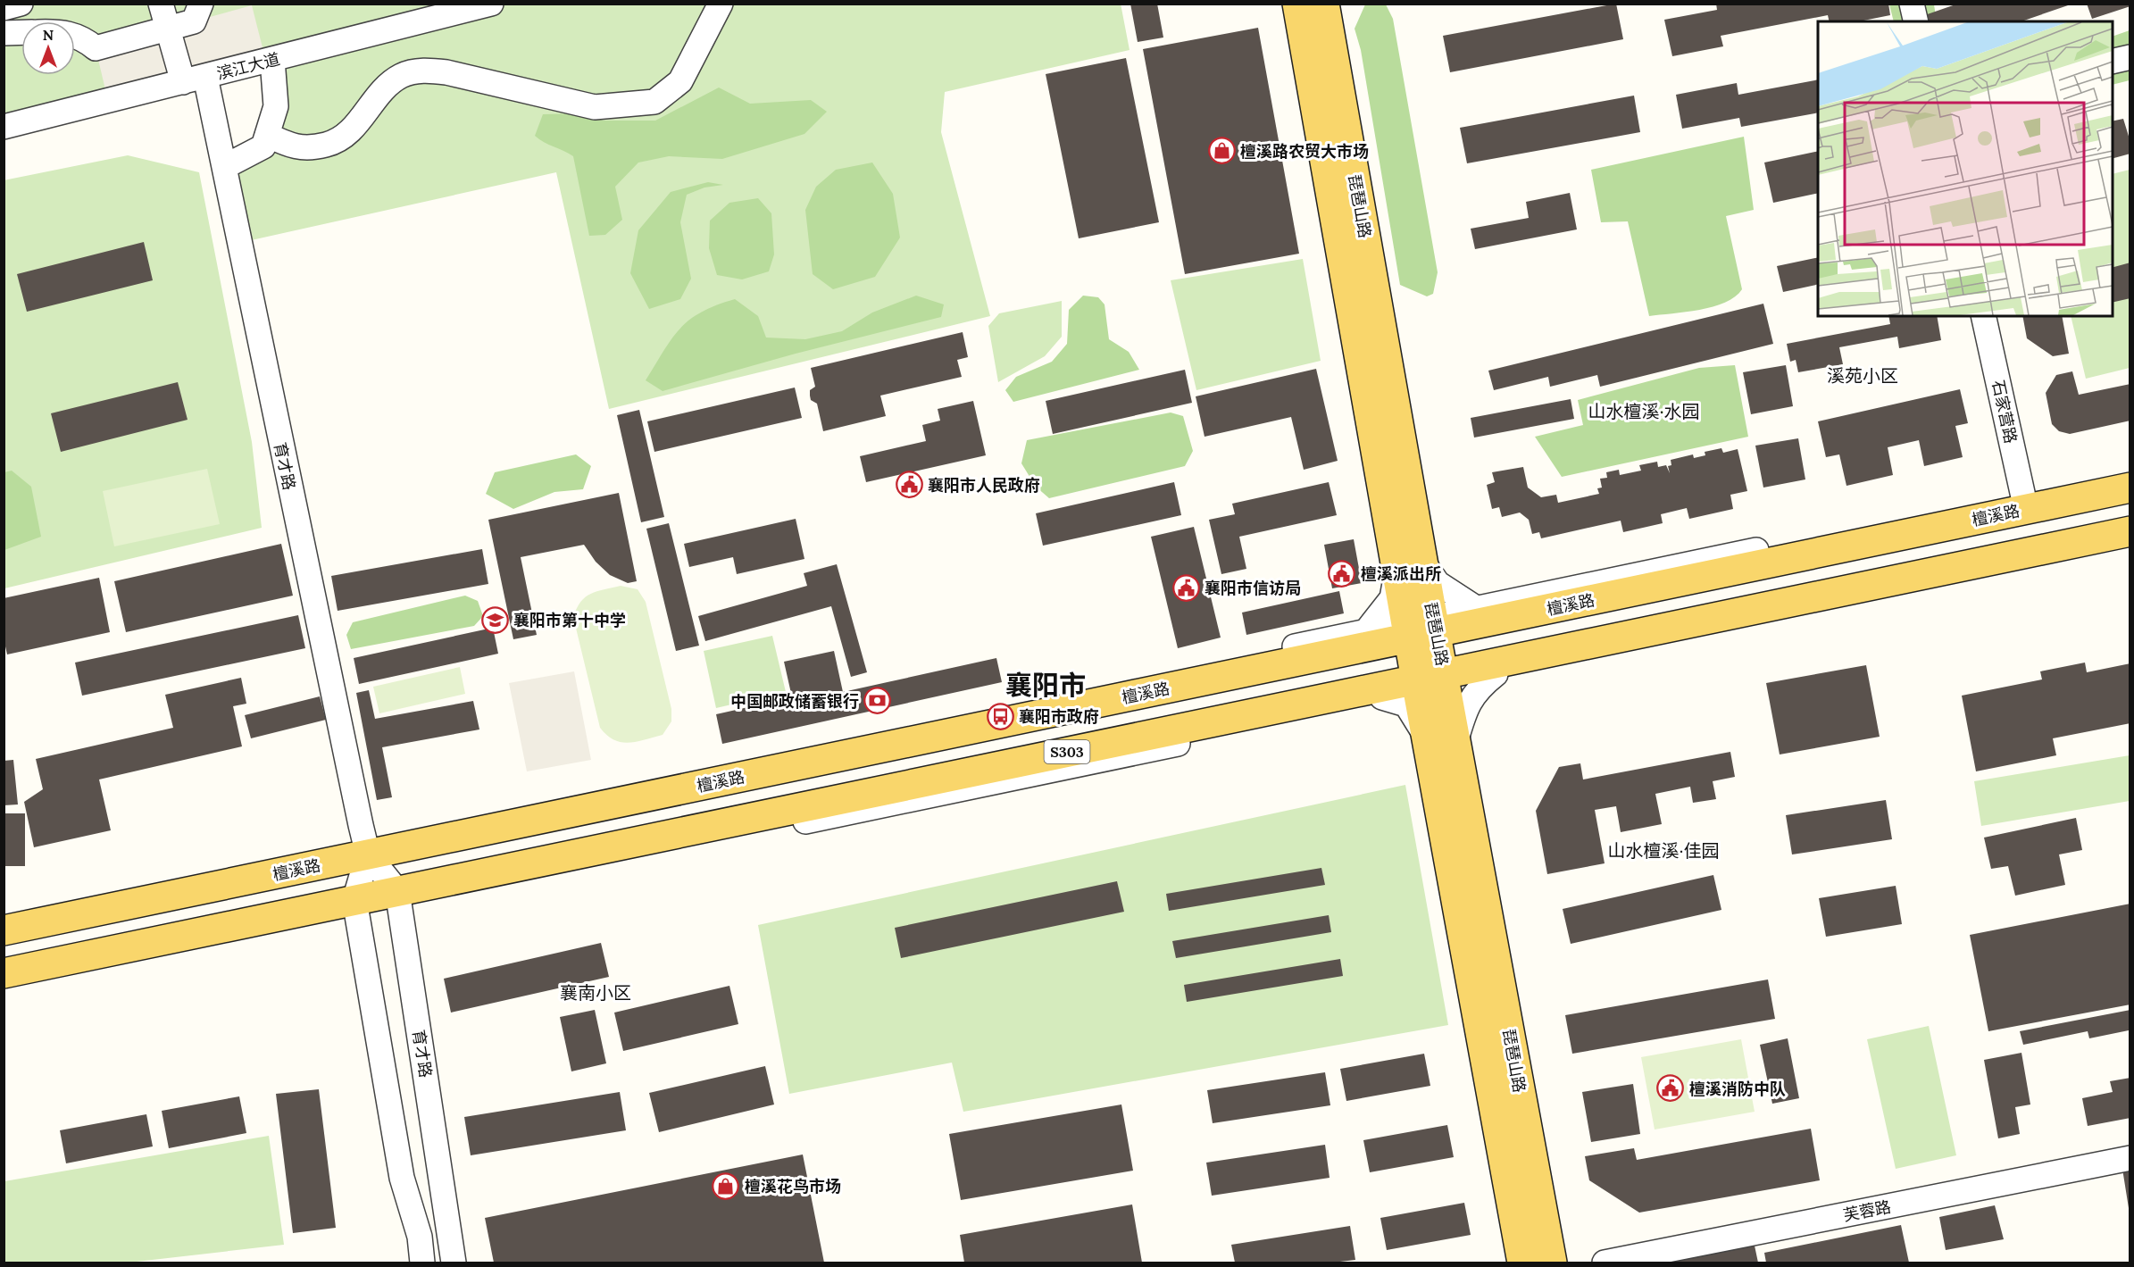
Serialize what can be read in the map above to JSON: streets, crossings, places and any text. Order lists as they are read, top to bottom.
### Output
{
  "streets": {
    "main road": ["琵琶山路", "檀溪路", "S303"],
    "street": [
      "滨江大道",
      "石家营路",
      "育才路",
      "芙蓉路"
    ]
  },
  "crossings": [
    ["滨江大道", "育才路"],
    ["琵琶山路", "檀溪路"],
    ["琵琶山路", "S303"],
    ["石家营路", "檀溪路"],
    ["育才路", "檀溪路"],
    ["育才路", "S303"]
  ],
  "districts": [
    "溪苑小区",
    "山水檀溪·水园",
    "襄阳市",
    "山水檀溪·佳园",
    "襄南小区"
  ],
  "places": {
    "shop": ["檀溪路农贸大市场", "檀溪花鸟市场"],
    "public building": [
      "襄阳市人民政府",
      "檀溪派出所",
      "襄阳市信访局",
      "檀溪消防中队"
    ],
    "school or university": ["襄阳市第十中学"],
    "bank": ["中国邮政储蓄银行"],
    "bus stop": ["襄阳市政府"]
  },
  "north": "top"
}
